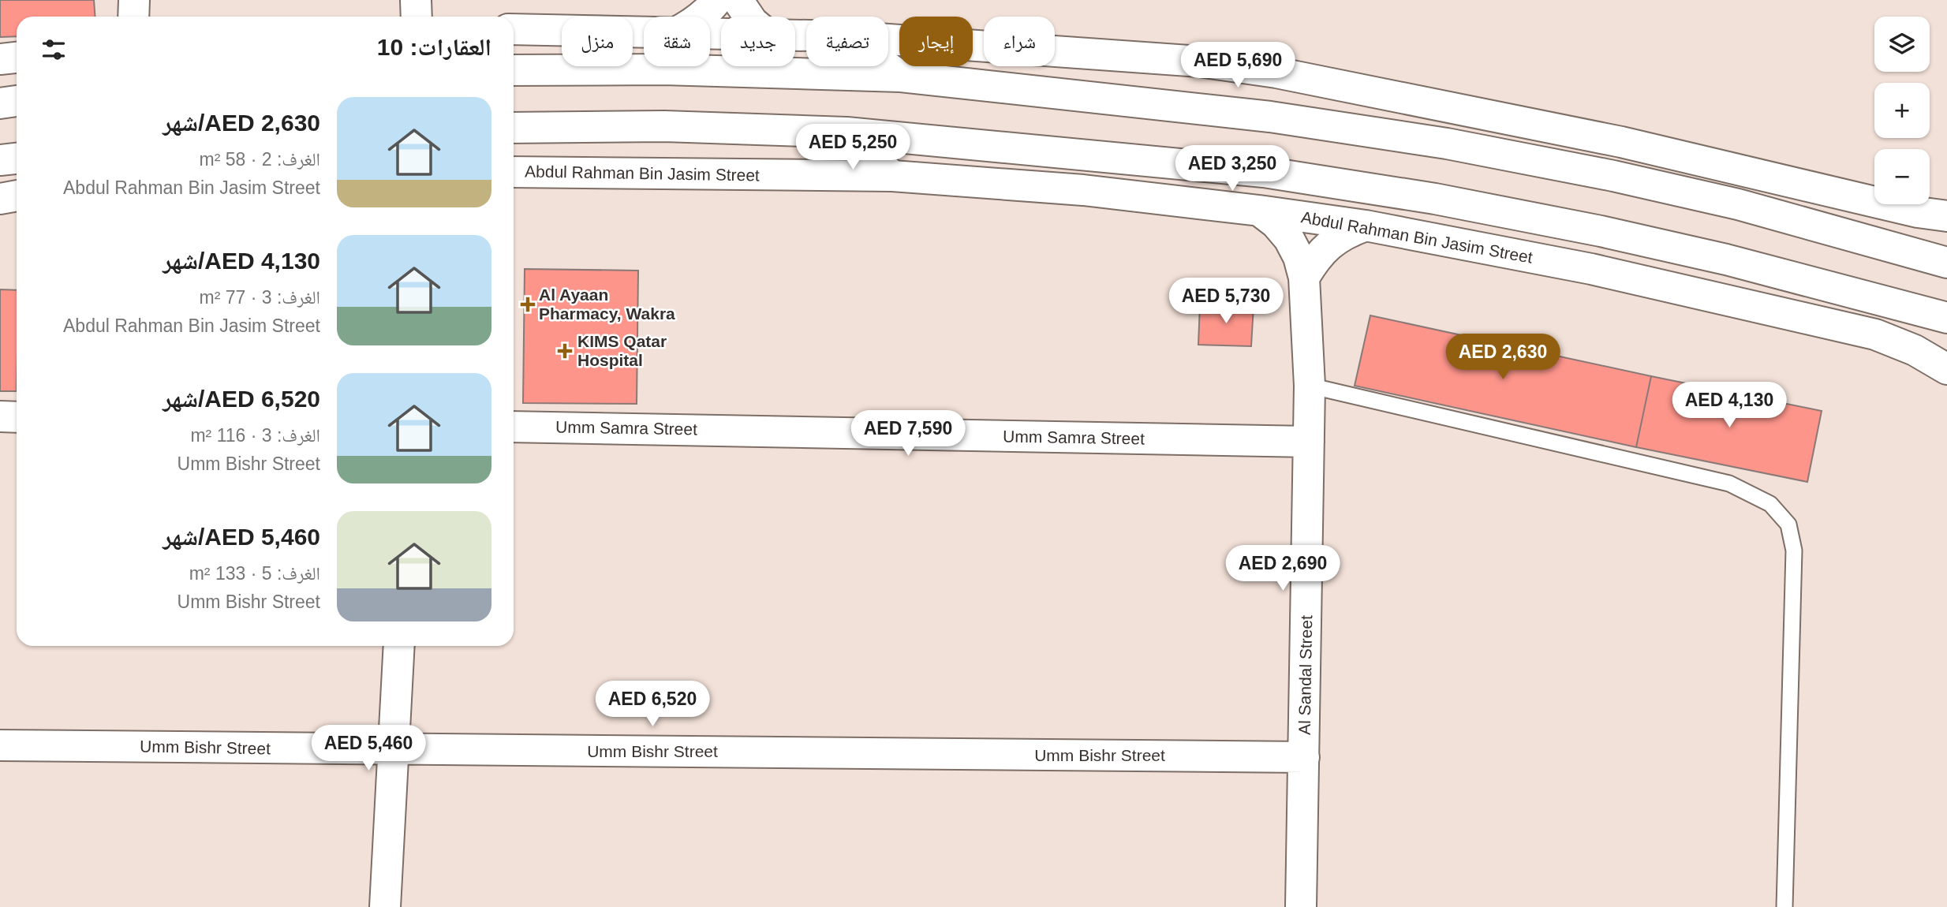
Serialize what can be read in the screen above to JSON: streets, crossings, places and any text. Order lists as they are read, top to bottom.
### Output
{
  "streets": {
    "street": [
      "Abdul Rahman Bin Jasim Street",
      "Umm Samra Street",
      "Al Sandal Street",
      "Umm Bishr Street"
    ]
  },
  "crossings": [
    ["Abdul Rahman Bin Jasim Street", "Al Sandal Street"],
    ["Umm Samra Street", "Al Sandal Street"],
    ["Al Sandal Street", "Umm Bishr Street"]
  ],
  "places": {
    "health": ["Al Ayaan Pharmacy, Wakra", "KIMS Qatar Hospital"]
  },
  "page": {
    "map_buttons": ["+", "−"],
    "chip": [
      "شراء",
      "إيجار",
      "تصفية",
      "جديد",
      "شقة",
      "منزل"
    ],
    "heading": "العقارات: 10",
    "price": [
      "AED 5,690",
      "AED 5,250",
      "AED 3,250",
      "AED 5,730",
      "AED 2,630",
      "AED 4,130",
      "AED 7,590",
      "AED 2,690",
      "AED 6,520",
      "AED 5,460"
    ],
    "list": [
      {
        "name": "AED 2,630/شهر",
        "note": "الغرف: 2 · 58 m² · Abdul Rahman Bin Jasim Street"
      },
      {
        "name": "AED 4,130/شهر",
        "note": "الغرف: 3 · 77 m² · Abdul Rahman Bin Jasim Street"
      },
      {
        "name": "AED 6,520/شهر",
        "note": "الغرف: 3 · 116 m² · Umm Bishr Street"
      },
      {
        "name": "AED 5,460/شهر",
        "note": "الغرف: 5 · 133 m² · Umm Bishr Street"
      }
    ]
  }
}
